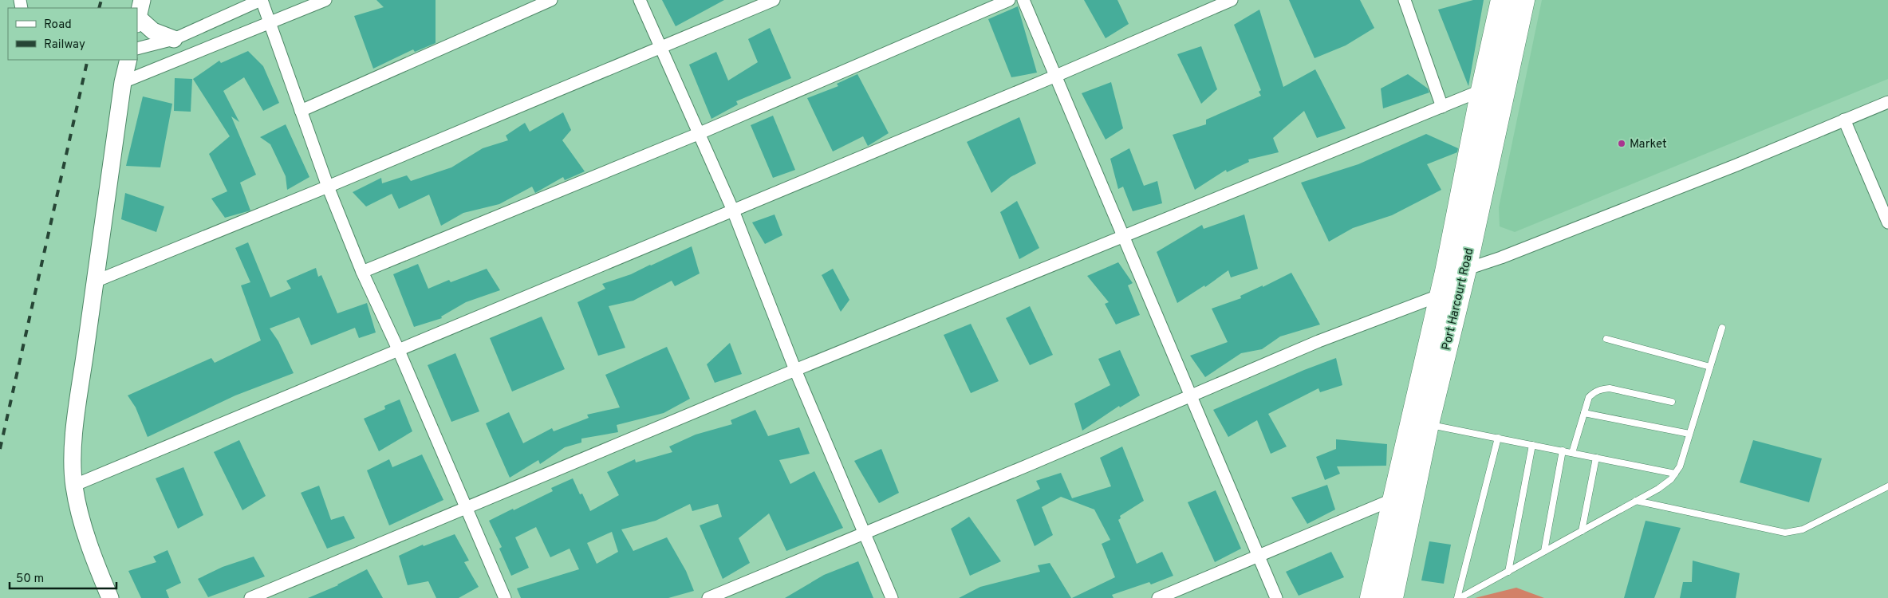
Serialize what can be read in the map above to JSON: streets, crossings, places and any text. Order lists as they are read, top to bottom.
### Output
{
  "streets": {
    "highway": ["Port Harcourt Road"]
  },
  "places": ["Market"],
  "legend": ["Road", "Railway"],
  "scale_bar": "50 m"
}
